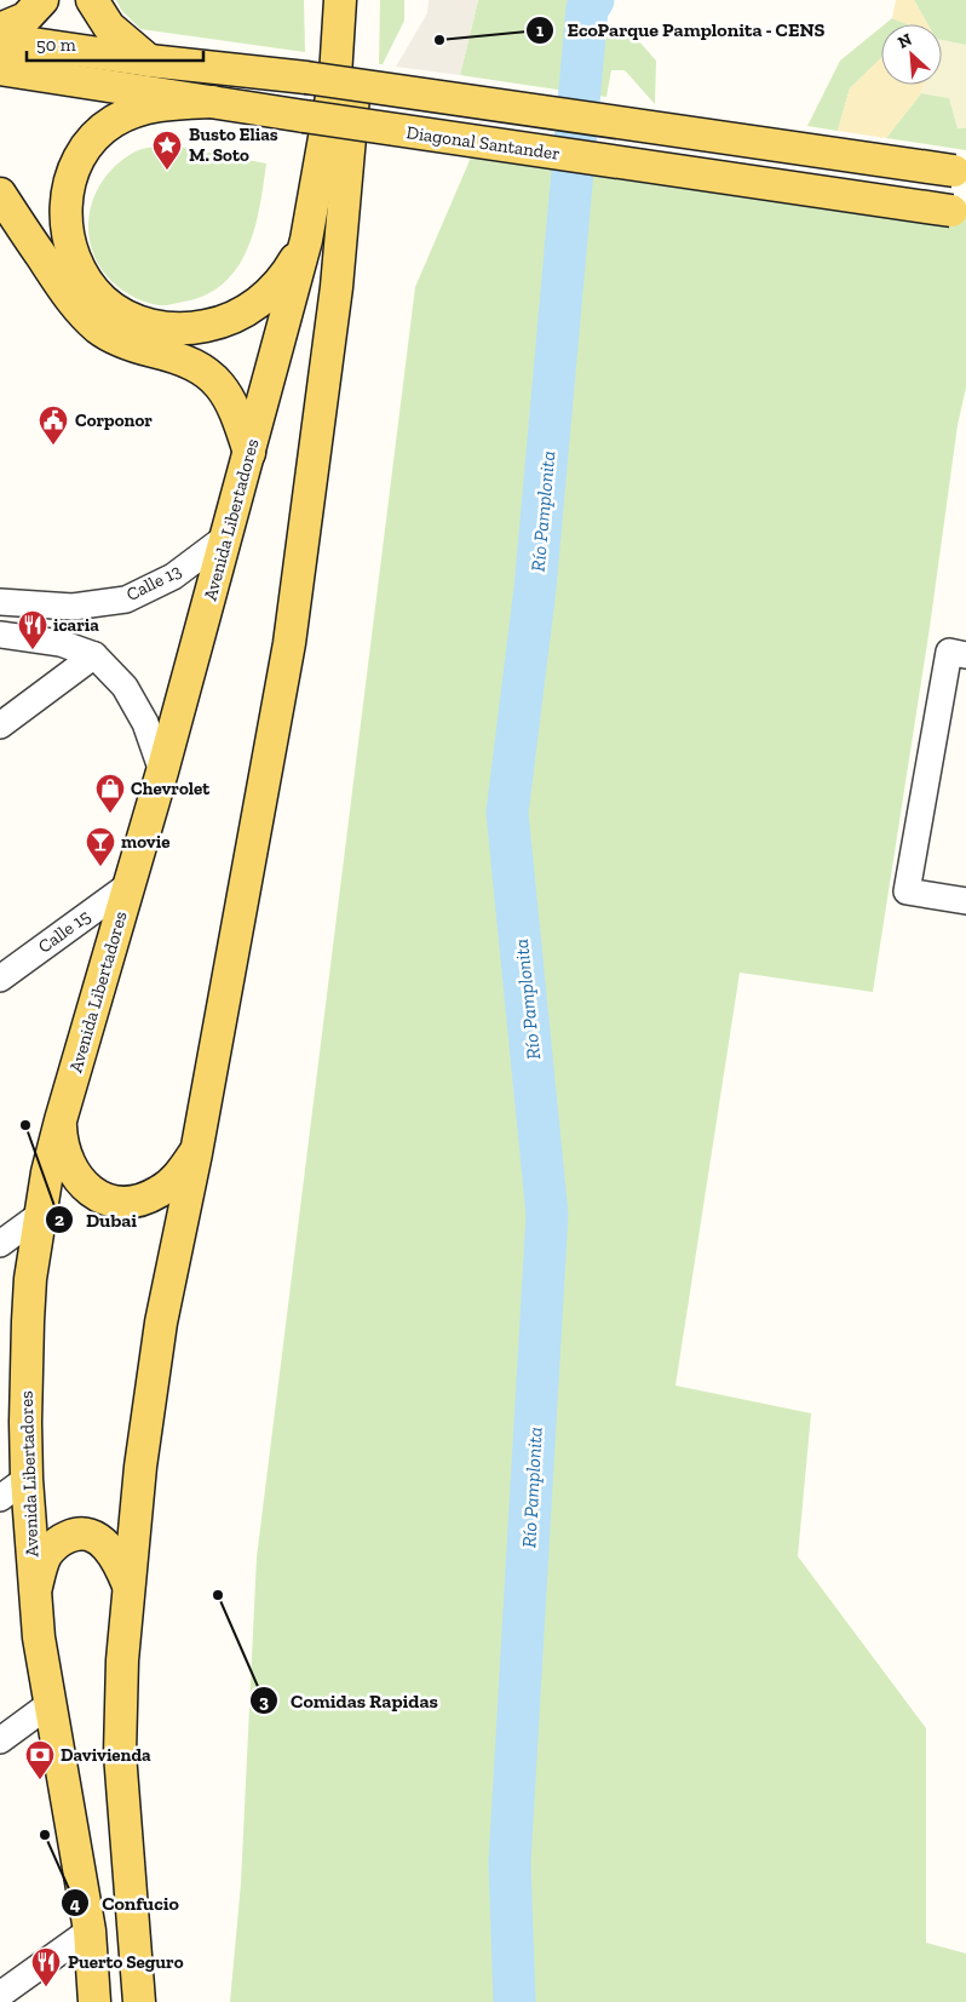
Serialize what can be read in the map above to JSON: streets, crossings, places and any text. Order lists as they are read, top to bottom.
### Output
{
  "streets": {
    "main road": ["Diagonal Santander", "Avenida Libertadores"],
    "street": ["Calle 13", "Calle 15"]
  },
  "crossings": [
    ["Avenida Libertadores", "Calle 13"],
    ["Avenida Libertadores", "Calle 15"]
  ],
  "water": ["Río Pamplonita"],
  "places": {
    "other": [
      "EcoParque Pamplonita - CENS",
      "Dubai",
      "Comidas Rapidas",
      "Confucio"
    ],
    "place": ["Busto Elias M. Soto"],
    "public building": ["Corponor"],
    "restaurant": ["icaria", "Puerto Seguro"],
    "shop": ["Chevrolet"],
    "bar": ["movie"],
    "bank": ["Davivienda"]
  },
  "scale_bar": "50 m",
  "north": "top left"
}
